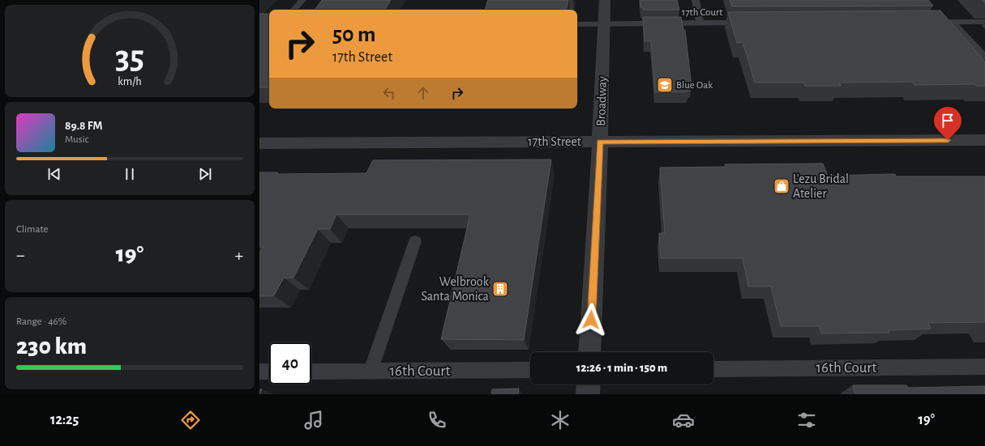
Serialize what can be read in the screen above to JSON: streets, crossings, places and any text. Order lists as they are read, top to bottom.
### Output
{
  "streets": {
    "street": ["Broadway", "17th Street"],
    "lane": ["17th Court", "16th Court"]
  },
  "crossings": [
    ["17th Court", "Broadway"],
    ["Broadway", "17th Street"]
  ],
  "places": {
    "school or university": ["Blue Oak"],
    "shop": ["L'ezu Bridal Atelier"],
    "building": ["Welbrook Santa Monica"]
  },
  "page": {
    "turn": ["50 m", "17th Street"],
    "song": ["89.8 FM", "Music"],
    "tile": [
      "Climate",
      ["Range · 46%", "230 km"]
    ],
    "heat": ["−", "19°", "+"],
    "limit": "40",
    "trip": "12:26 · 1 min · 150 m",
    "tabs": ["12:25", "19°"],
    "gauge": ["35", "km/h"]
  }
}
